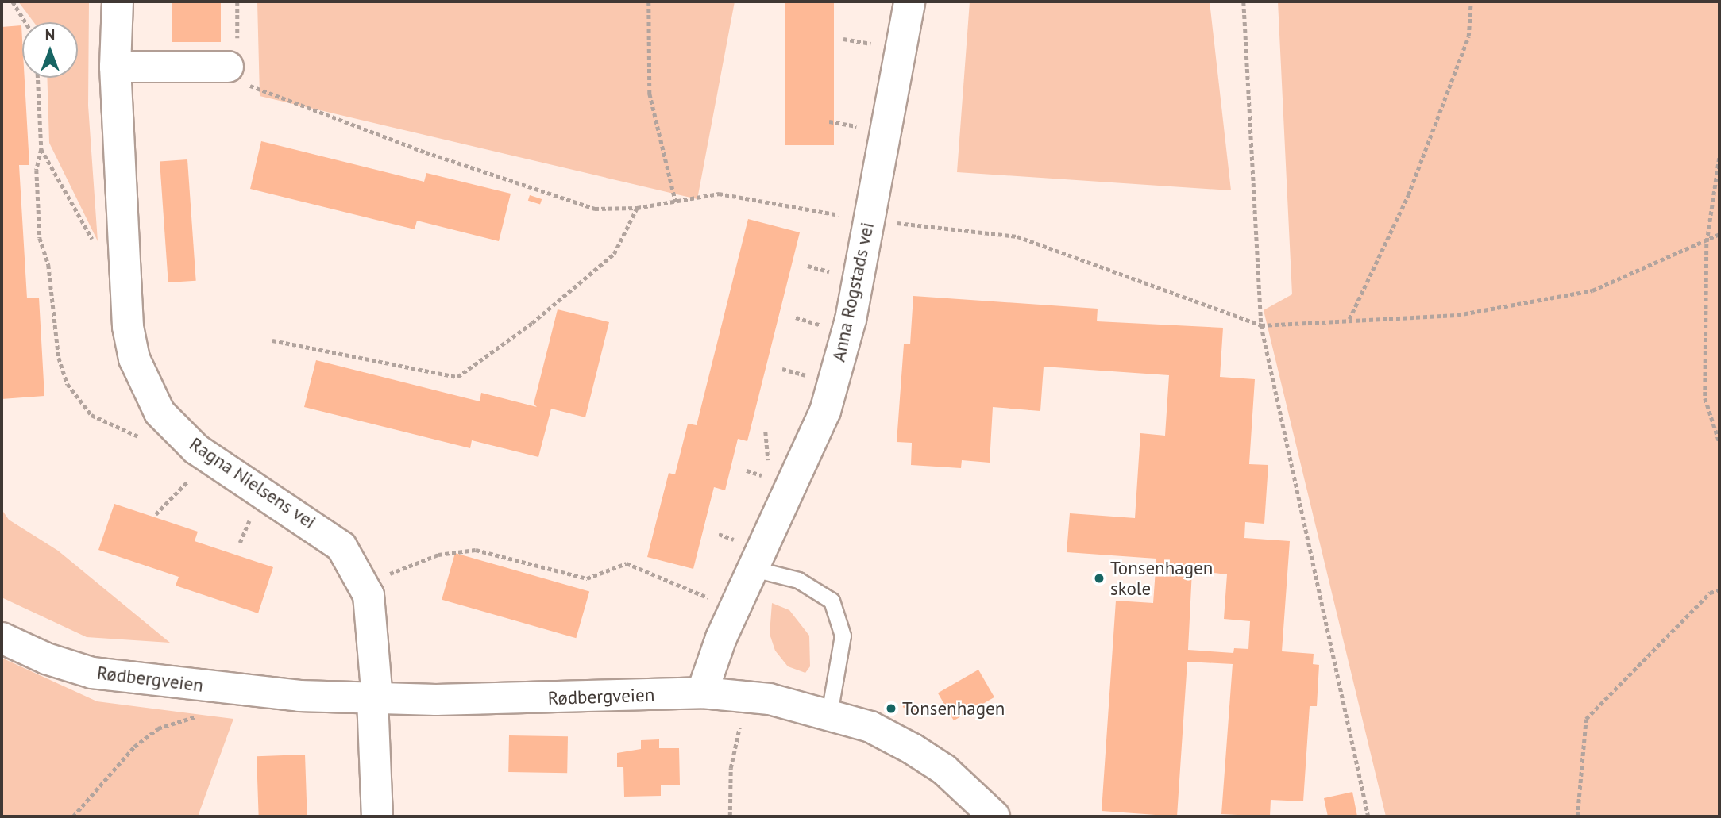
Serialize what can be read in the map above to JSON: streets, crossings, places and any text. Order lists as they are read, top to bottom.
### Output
{
  "streets": {
    "street": ["Anna Rogstads vei", "Ragna Nielsens vei", "Rødbergveien"]
  },
  "crossings": [
    ["Anna Rogstads vei", "Rødbergveien"],
    ["Ragna Nielsens vei", "Rødbergveien"]
  ],
  "places": ["Tonsenhagen skole", "Tonsenhagen"],
  "north": "top"
}
